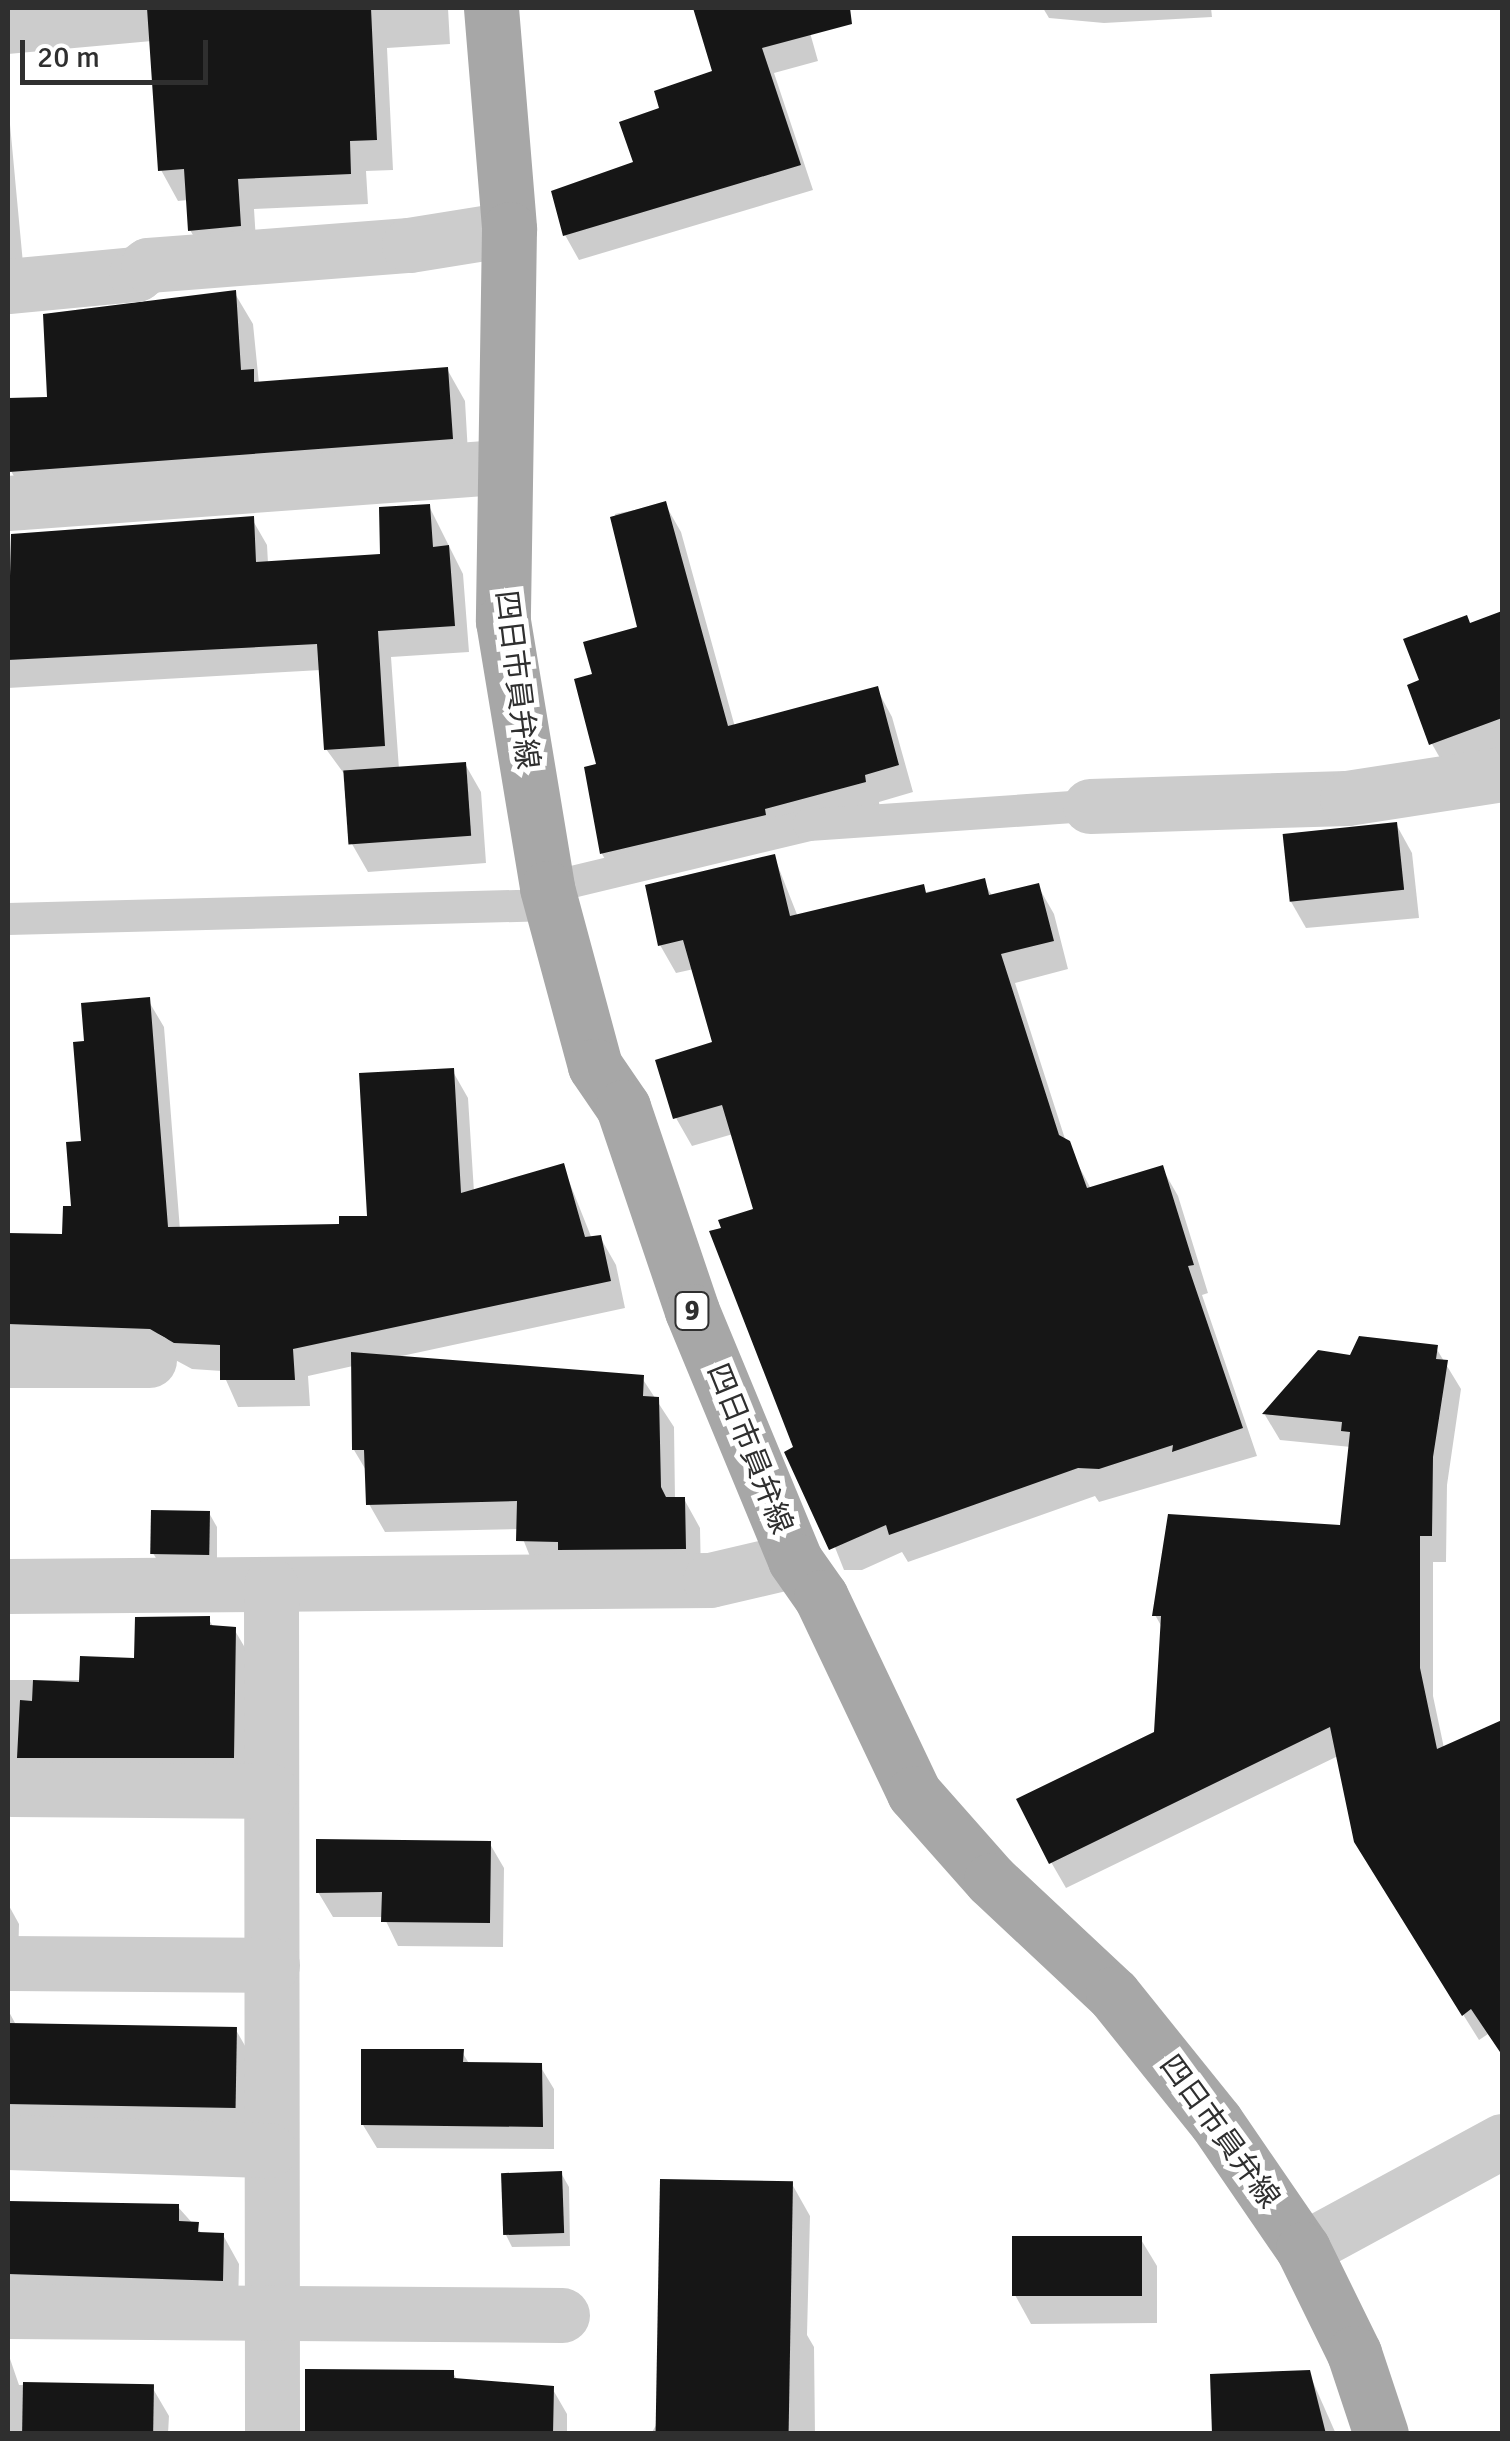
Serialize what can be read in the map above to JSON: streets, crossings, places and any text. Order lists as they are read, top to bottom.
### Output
{
  "streets": {
    "main road": ["四日市員弁線", "9"]
  },
  "scale_bar": "20 m"
}
